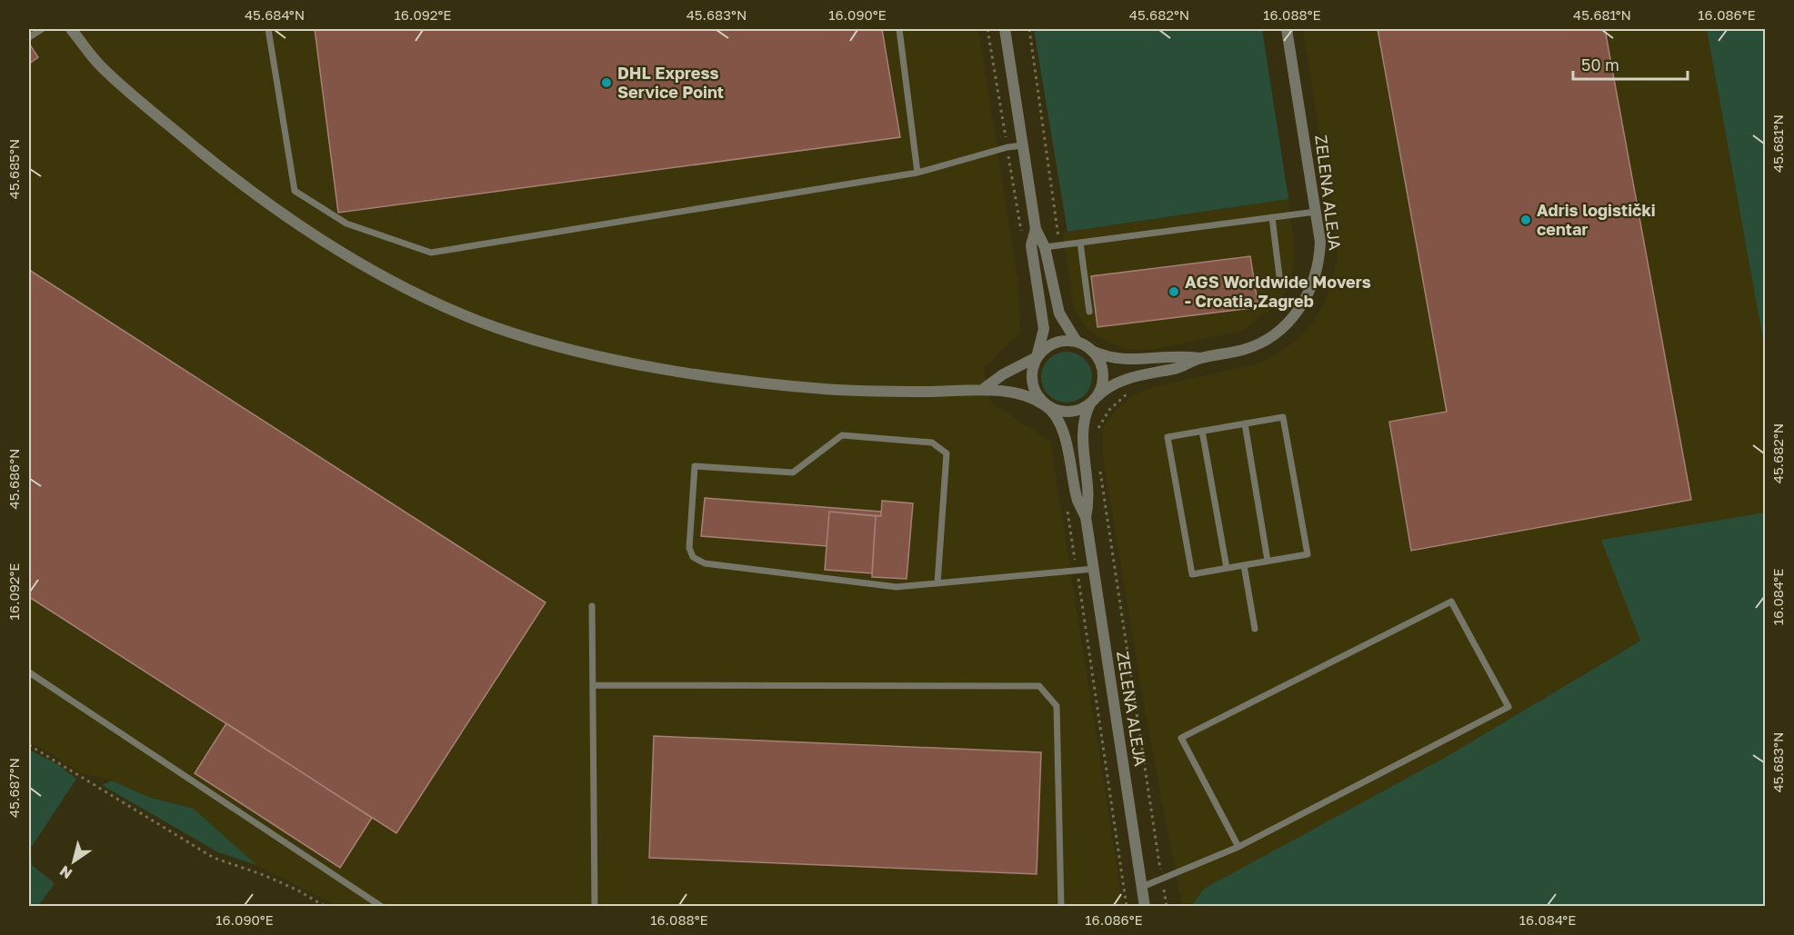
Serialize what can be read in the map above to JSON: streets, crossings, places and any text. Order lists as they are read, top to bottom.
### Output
{
  "streets": {
    "street": ["ZELENA ALEJA"]
  },
  "places": ["DHL Express Service Point", "Adris logistički centar", "AGS Worldwide Movers - Croatia,Zagreb"],
  "scale_bar": "50 m",
  "north": "bottom left",
  "coordinates": [
    "45.684°N",
    "16.092°E",
    "45.683°N",
    "16.090°E",
    "45.682°N",
    "16.088°E",
    "45.681°N",
    "16.086°E",
    "45.685°N",
    "45.686°N",
    "16.084°E",
    "45.687°N"
  ]
}
